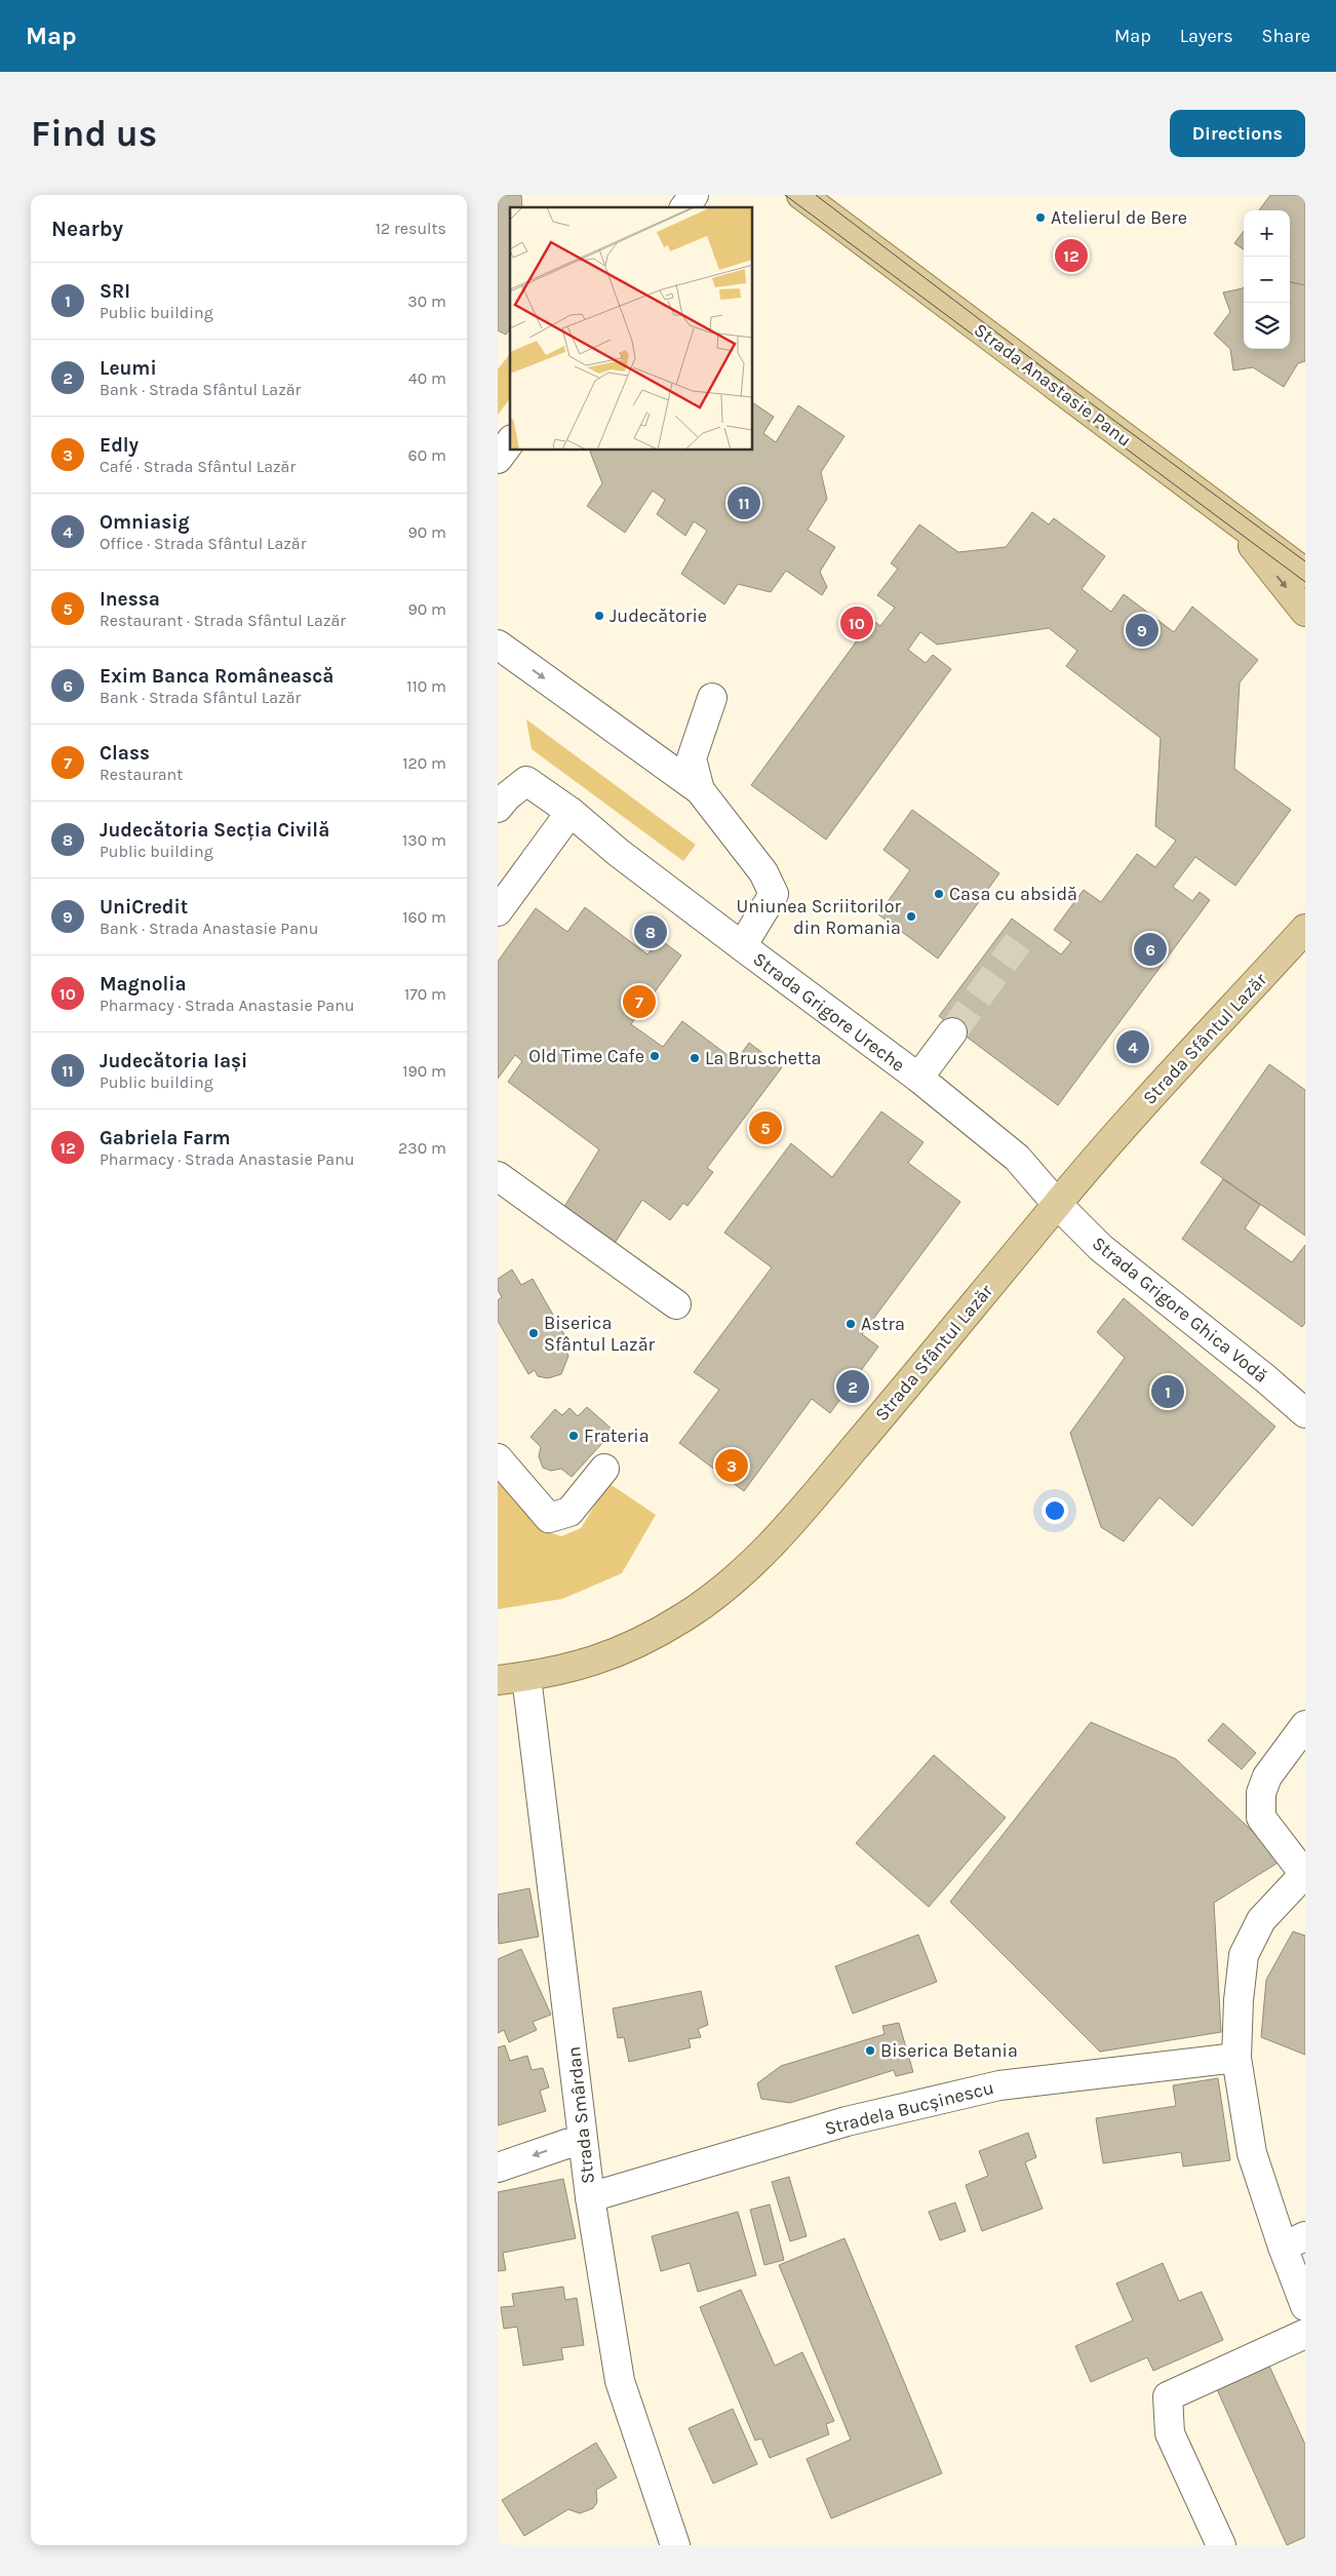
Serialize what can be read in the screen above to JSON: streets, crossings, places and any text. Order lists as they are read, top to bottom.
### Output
{
  "streets": {
    "main road": ["Strada Anastasie Panu", "Strada Sfântul Lazăr"],
    "street": [
      "Strada Grigore Ureche",
      "Strada Grigore Ghica Vodă",
      "Stradela Bucșinescu",
      "Strada Smârdan"
    ]
  },
  "crossings": [
    ["Strada Grigore Ureche", "Strada Sfântul Lazăr"],
    ["Strada Grigore Ureche", "Strada Grigore Ghica Vodă"],
    ["Strada Sfântul Lazăr", "Strada Grigore Ghica Vodă"],
    ["Strada Sfântul Lazăr", "Strada Smârdan"],
    ["Stradela Bucșinescu", "Strada Smârdan"]
  ],
  "places": [
    "Atelierul de Bere",
    "Judecătorie",
    "Casa cu absidă",
    "Uniunea Scriitorilor din Romania",
    "Old Time Cafe",
    "La Bruschetta",
    "Astra",
    "Biserica Sfântul Lazăr",
    "Frateria",
    "Biserica Betania"
  ],
  "page": {
    "header": "Map",
    "nav": ["Map", "Layers", "Share"],
    "buttons": "Directions",
    "title": "Find us",
    "heading": ["Nearby", "12 results"],
    "map_buttons": ["+", "−"],
    "pins": [
      "12",
      "11",
      "10",
      "9",
      "8",
      "6",
      "7",
      "4",
      "5",
      "2",
      "1",
      "3"
    ],
    "list": [
      {
        "mark": "1",
        "name": "SRI",
        "note": "Public building",
        "value": "30 m"
      },
      {
        "mark": "2",
        "name": "Leumi",
        "note": "Bank · Strada Sfântul Lazăr",
        "value": "40 m"
      },
      {
        "mark": "3",
        "name": "Edly",
        "note": "Café · Strada Sfântul Lazăr",
        "value": "60 m"
      },
      {
        "mark": "4",
        "name": "Omniasig",
        "note": "Office · Strada Sfântul Lazăr",
        "value": "90 m"
      },
      {
        "mark": "5",
        "name": "Inessa",
        "note": "Restaurant · Strada Sfântul Lazăr",
        "value": "90 m"
      },
      {
        "mark": "6",
        "name": "Exim Banca Românească",
        "note": "Bank · Strada Sfântul Lazăr",
        "value": "110 m"
      },
      {
        "mark": "7",
        "name": "Class",
        "note": "Restaurant",
        "value": "120 m"
      },
      {
        "mark": "8",
        "name": "Judecătoria Secția Civilă",
        "note": "Public building",
        "value": "130 m"
      },
      {
        "mark": "9",
        "name": "UniCredit",
        "note": "Bank · Strada Anastasie Panu",
        "value": "160 m"
      },
      {
        "mark": "10",
        "name": "Magnolia",
        "note": "Pharmacy · Strada Anastasie Panu",
        "value": "170 m"
      },
      {
        "mark": "11",
        "name": "Judecătoria Iași",
        "note": "Public building",
        "value": "190 m"
      },
      {
        "mark": "12",
        "name": "Gabriela Farm",
        "note": "Pharmacy · Strada Anastasie Panu",
        "value": "230 m"
      }
    ]
  }
}
